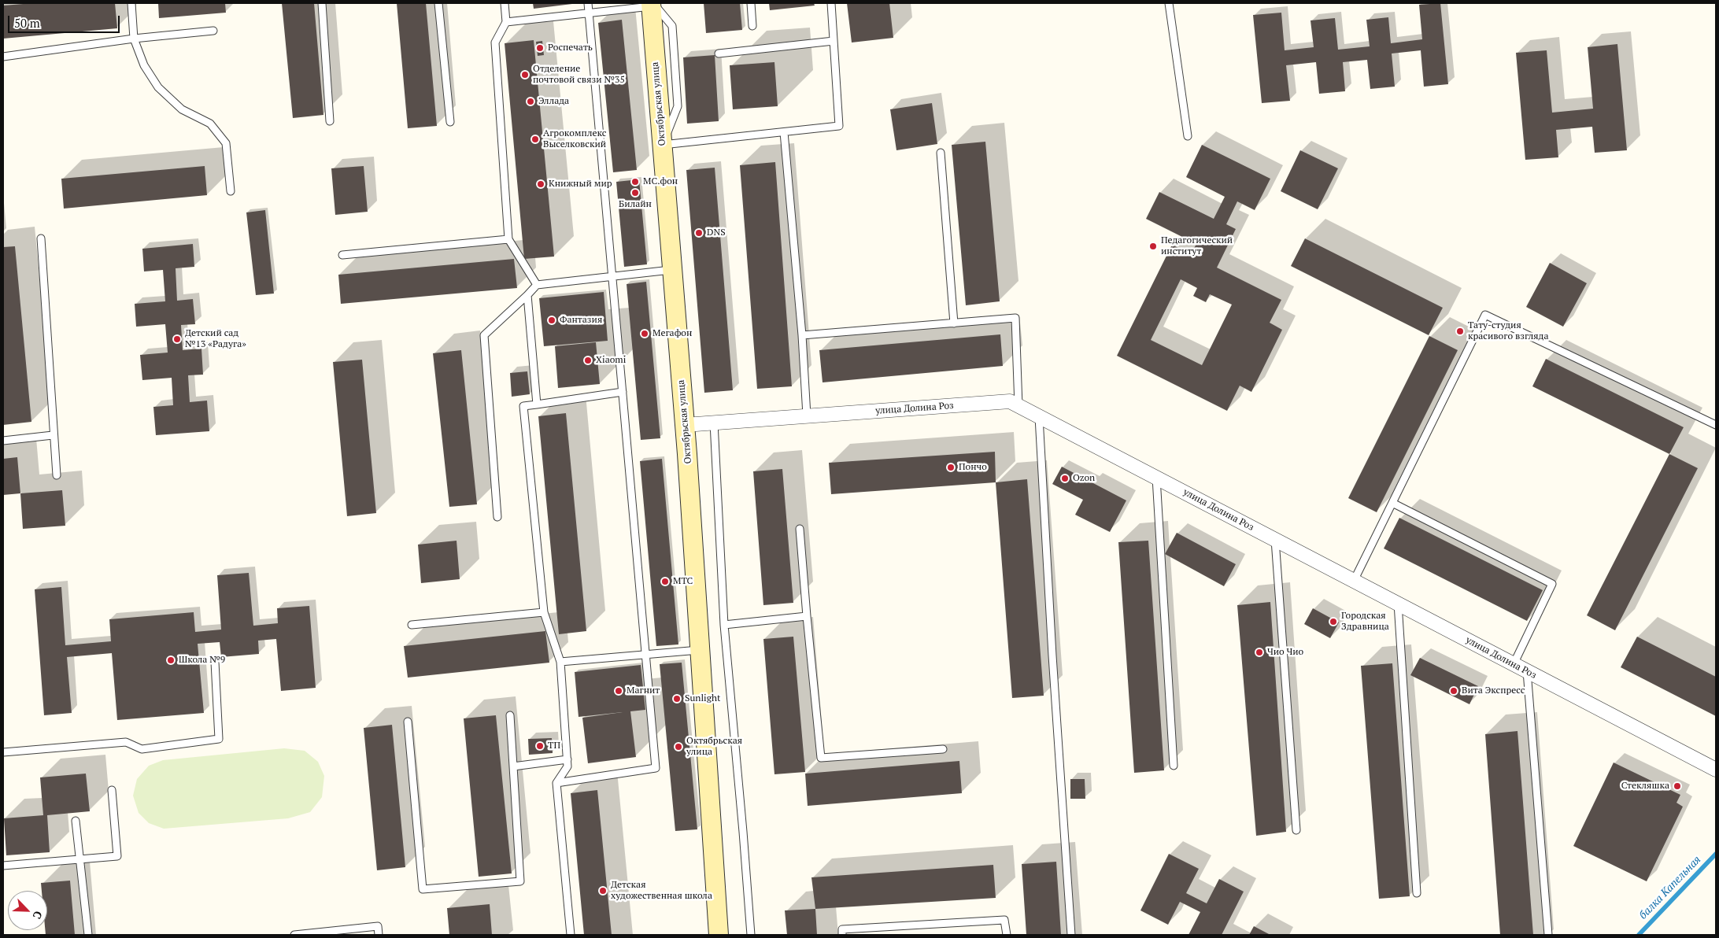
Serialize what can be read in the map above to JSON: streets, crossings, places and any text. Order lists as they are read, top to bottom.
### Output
{
  "streets": {
    "main road": ["Октябрьская улица"],
    "street": ["улица Долина Роз"]
  },
  "crossings": [
    ["Октябрьская улица", "улица Долина Роз"]
  ],
  "water": ["балка Капельная"],
  "places": [
    "Роспечать",
    "Отделение почтовой связи №35",
    "Эллада",
    "Агрокомплекс Выселковский",
    "МС.фон",
    "Книжный мир",
    "Билайн",
    "DNS",
    "Педагогический институт",
    "Фантазия",
    "Тату-студия красивого взгляда",
    "Мегафон",
    "Детский сад №13 «Радуга»",
    "Xiaomi",
    "Пончо",
    "Ozon",
    "МТС",
    "Городская Здравница",
    "Чио Чио",
    "Школа №9",
    "Магнит",
    "Вита Экспресс",
    "Sunlight",
    "ТП",
    "Октябрьская улица",
    "Стекляшка",
    "Детская художественная школа"
  ],
  "scale_bar": "50 m",
  "north": "bottom right"
}
